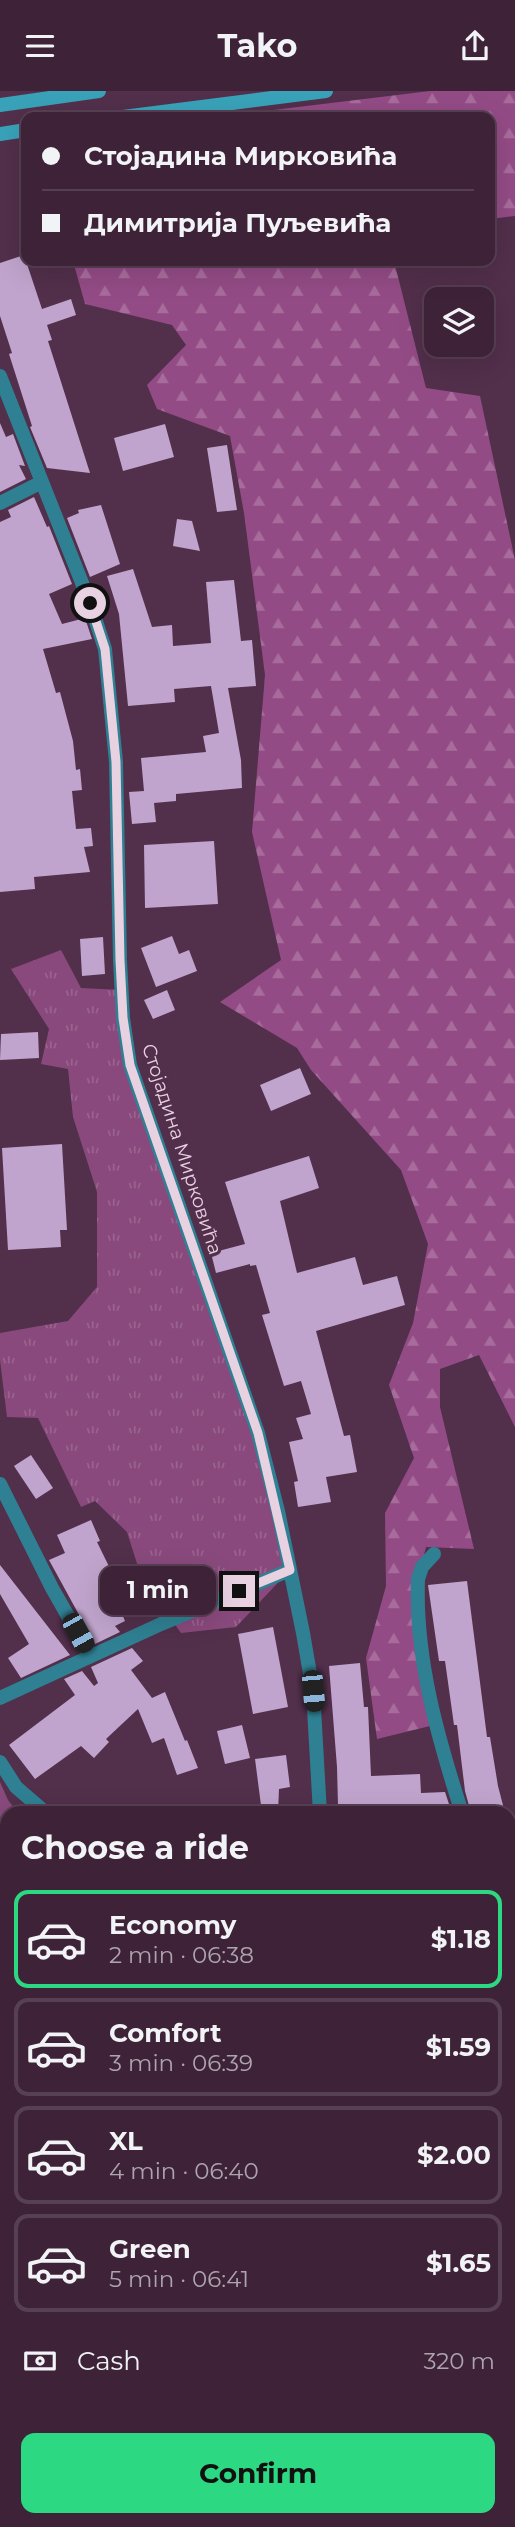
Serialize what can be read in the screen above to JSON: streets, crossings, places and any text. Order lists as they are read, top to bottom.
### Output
{
  "streets": {
    "street": ["Стојадина Мирковића"]
  },
  "page": {
    "header": "Tako",
    "banner": ["Стојадина Мирковића", "Димитрија Пуљевића"],
    "bubble": "1 min",
    "heading": "Choose a ride",
    "list": [
      {
        "name": "Economy",
        "note": "2 min · 06:38",
        "value": "$1.18"
      },
      {
        "name": "Comfort",
        "note": "3 min · 06:39",
        "value": "$1.59"
      },
      {
        "name": "XL",
        "note": "4 min · 06:40",
        "value": "$2.00"
      },
      {
        "name": "Green",
        "note": "5 min · 06:41",
        "value": "$1.65"
      }
    ],
    "pay": ["Cash", "320 m"],
    "buttons": "Confirm"
  }
}
